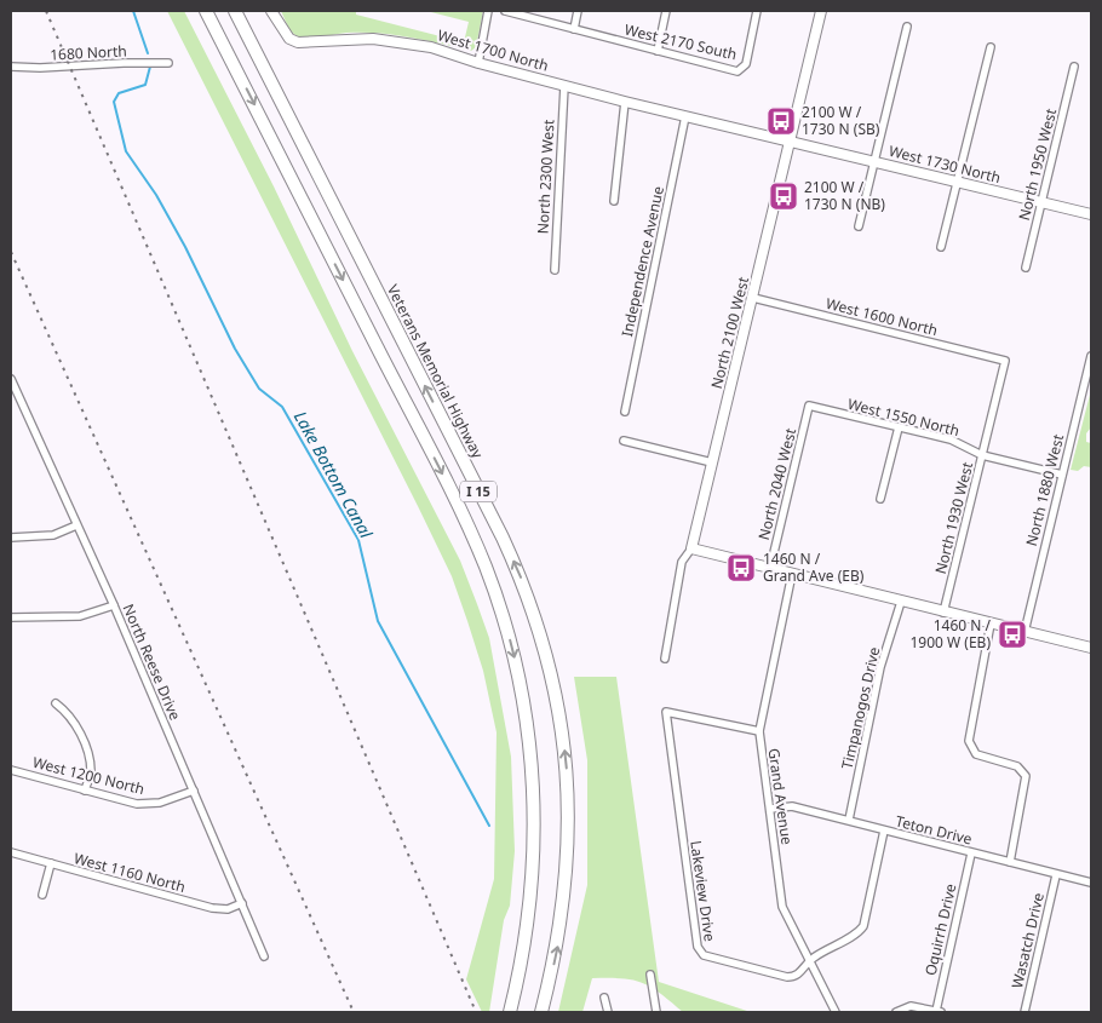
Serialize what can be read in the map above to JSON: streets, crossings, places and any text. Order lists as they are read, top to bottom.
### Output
{
  "streets": {
    "highway": ["Veterans Memorial Highway", "I 15"],
    "street": [
      "West 2170 South",
      "West 1700 North",
      "1680 North",
      "West 1730 North",
      "North 1950 West",
      "North 2300 West",
      "Independence Avenue",
      "West 1600 North",
      "North 2100 West",
      "West 1550 North",
      "North 2040 West",
      "North 1880 West",
      "North 1930 West",
      "North Reese Drive",
      "Timpanogos Drive",
      "West 1200 North",
      "Grand Avenue",
      "Teton Drive",
      "West 1160 North",
      "Lakeview Drive",
      "Oquirrh Drive",
      "Wasatch Drive"
    ]
  },
  "crossings": [
    ["West 1700 North", "West 1730 North"],
    ["West 1700 North", "North 2300 West"],
    ["West 1700 North", "Independence Avenue"],
    ["West 1730 North", "North 1950 West"],
    ["West 1730 North", "Independence Avenue"],
    ["West 1730 North", "North 2100 West"],
    ["West 1600 North", "North 2100 West"],
    ["West 1600 North", "North 1930 West"],
    ["West 1550 North", "North 2040 West"],
    ["West 1550 North", "North 1880 West"],
    ["West 1550 North", "North 1930 West"],
    ["North Reese Drive", "West 1200 North"],
    ["North Reese Drive", "West 1160 North"],
    ["Timpanogos Drive", "Teton Drive"],
    ["Grand Avenue", "Teton Drive"],
    ["Grand Avenue", "Lakeview Drive"],
    ["Teton Drive", "Lakeview Drive"],
    ["Teton Drive", "Oquirrh Drive"],
    ["Teton Drive", "Wasatch Drive"]
  ],
  "water": ["Lake Bottom Canal"],
  "places": {
    "bus stop": [
      "2100 W / 1730 N (SB)",
      "2100 W / 1730 N (NB)",
      "1460 N / Grand Ave (EB)",
      "1460 N / 1900 W (EB)"
    ]
  }
}
